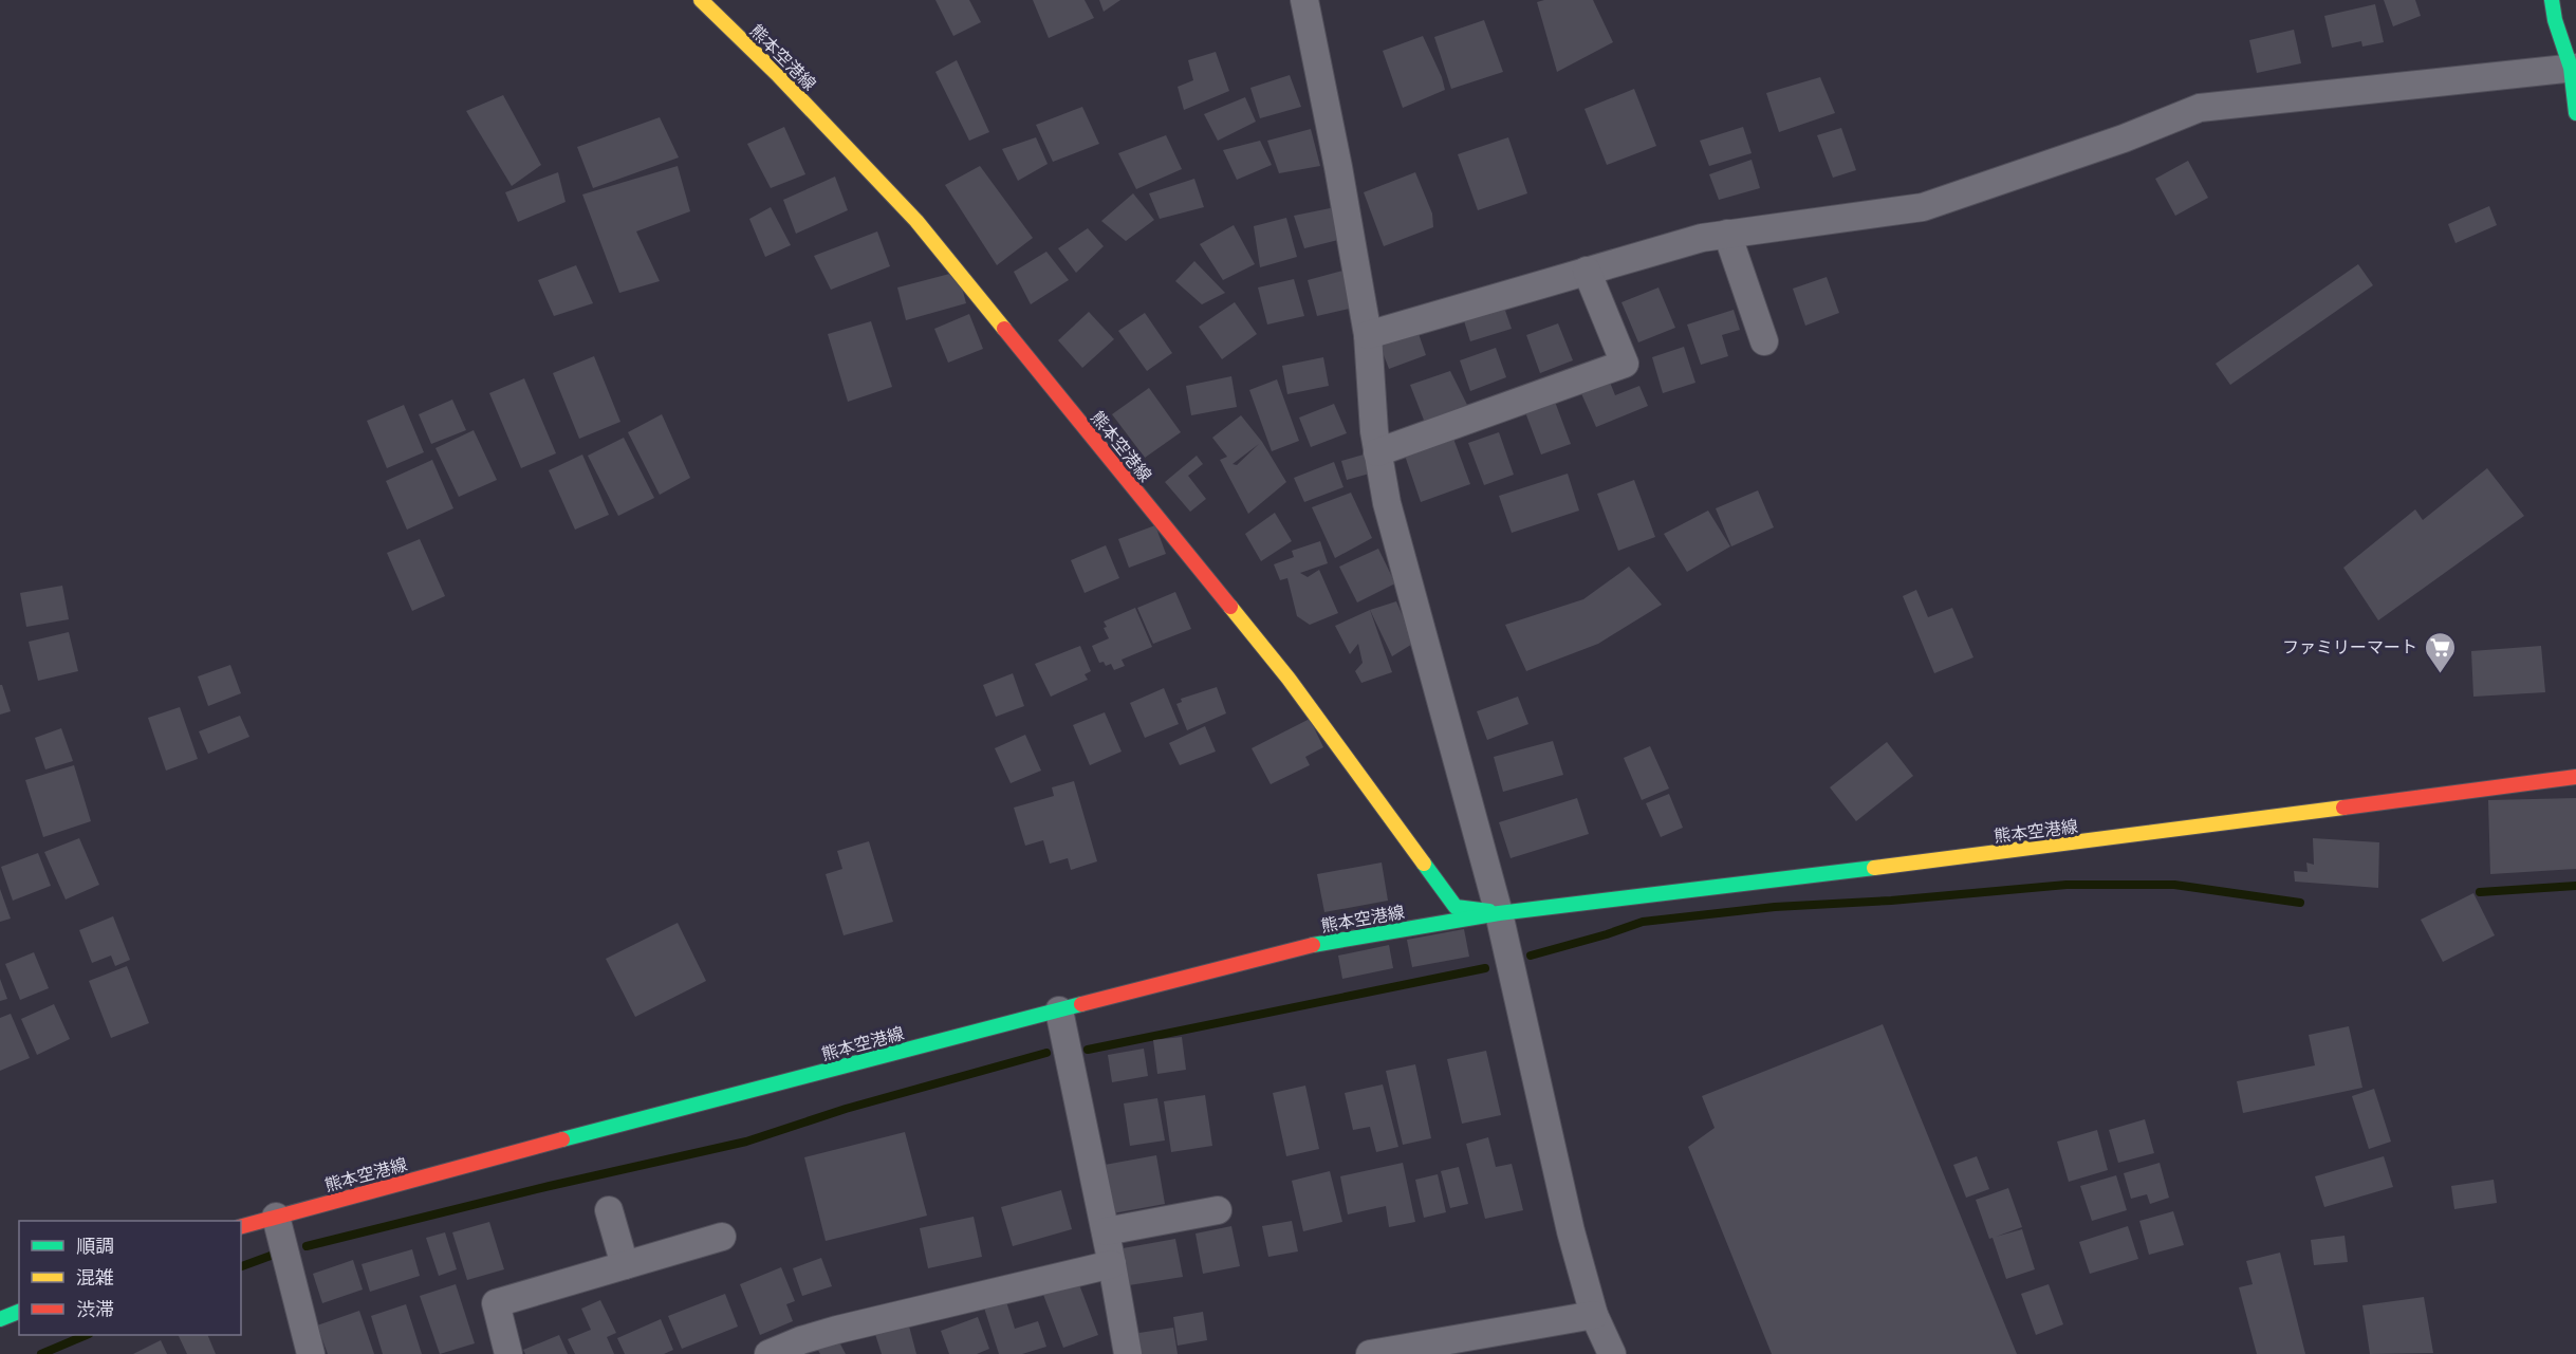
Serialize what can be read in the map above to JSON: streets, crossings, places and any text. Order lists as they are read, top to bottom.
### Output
{
  "streets": {
    "main road": ["熊本空港線"]
  },
  "places": {
    "supermarket": ["ファミリーマート"]
  },
  "legend": ["順調", "混雑", "渋滞"]
}
